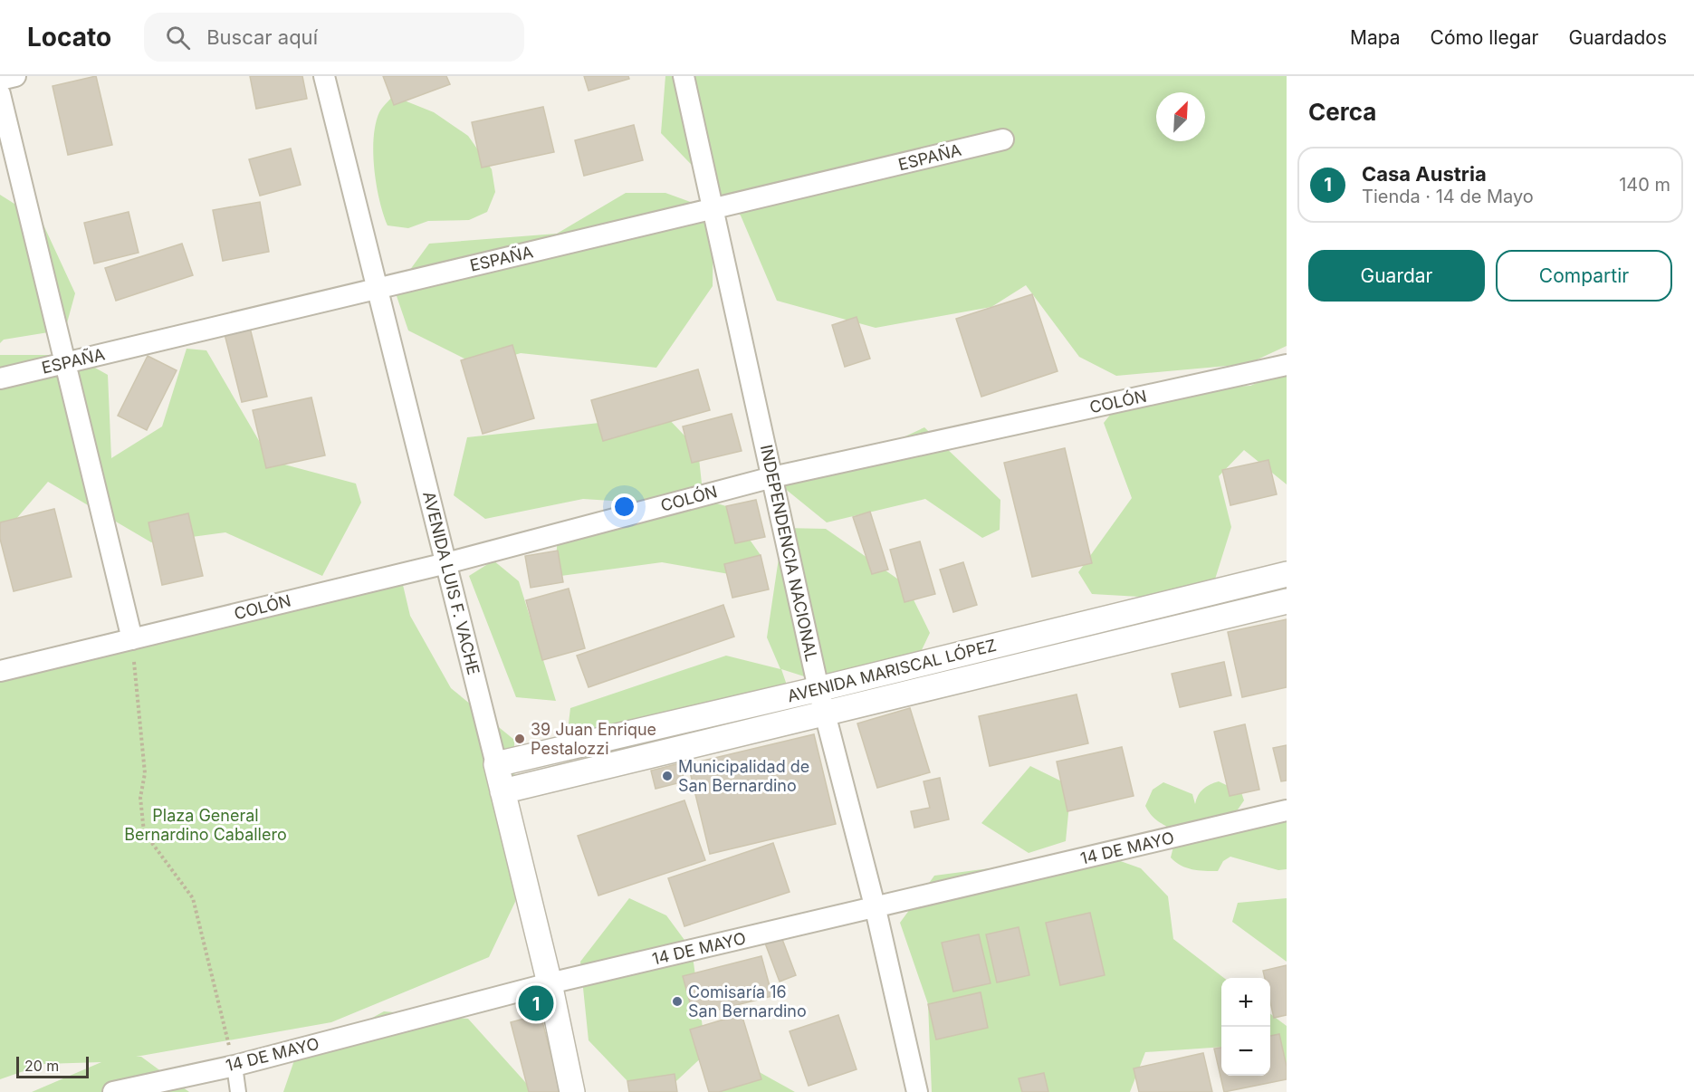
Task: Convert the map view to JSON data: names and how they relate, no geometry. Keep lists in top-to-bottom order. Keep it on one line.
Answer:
{"streets":{"street":["ESPAÑA","COLÓN","INDEPENDENCIA NACIONAL","AVENIDA LUIS F. VACHE","AVENIDA MARISCAL LÓPEZ","14 DE MAYO"]},"crossings":[["ESPAÑA","INDEPENDENCIA NACIONAL"],["ESPAÑA","AVENIDA LUIS F. VACHE"],["COLÓN","INDEPENDENCIA NACIONAL"],["COLÓN","AVENIDA LUIS F. VACHE"],["INDEPENDENCIA NACIONAL","AVENIDA MARISCAL LÓPEZ"],["INDEPENDENCIA NACIONAL","14 DE MAYO"],["AVENIDA LUIS F. VACHE","AVENIDA MARISCAL LÓPEZ"],["AVENIDA LUIS F. VACHE","14 DE MAYO"]],"parks":["Plaza General Bernardino Caballero"],"places":["39 Juan Enrique Pestalozzi","Municipalidad de San Bernardino","Comisaría 16 San Bernardino"],"scale_bar":"20 m","north":"top right","page":{"header":"Locato","search":"Buscar aquí","nav":["Mapa","Cómo llegar","Guardados"],"heading":"Cerca","list":[{"mark":"1","name":"Casa Austria","note":"Tienda · 14 de Mayo","value":"140 m"}],"buttons":["Guardar","Compartir"],"map_buttons":["+","−"],"pins":"1","scale":"20 m"}}
